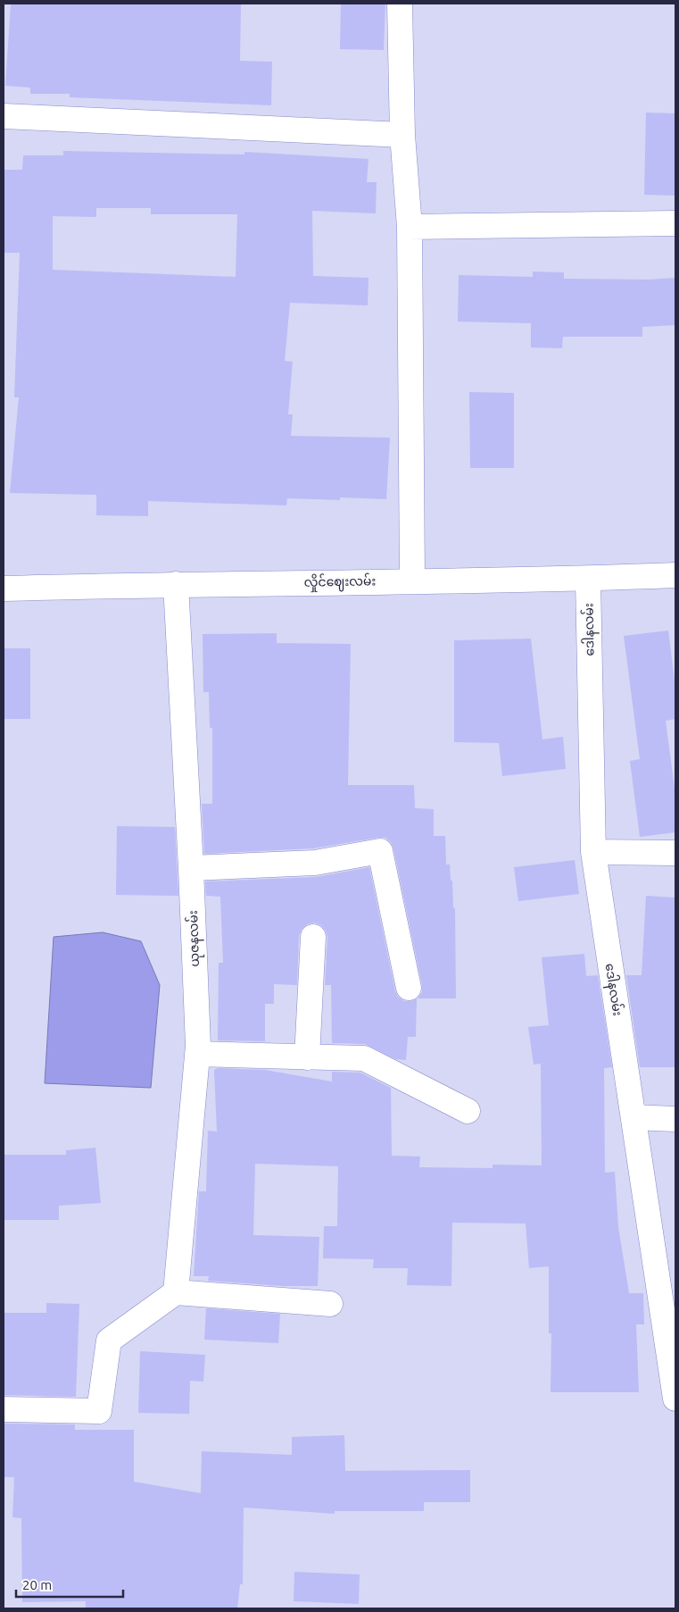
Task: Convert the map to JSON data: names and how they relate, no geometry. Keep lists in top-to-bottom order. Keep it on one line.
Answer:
{"streets":{"street":["လှိုင်ဈေးလမ်း","ဒေါနလမ်း","ယုဇနလမ်း"]},"crossings":[["လှိုင်ဈေးလမ်း","ဒေါနလမ်း"],["လှိုင်ဈေးလမ်း","ယုဇနလမ်း"]],"scale_bar":"20 m"}
